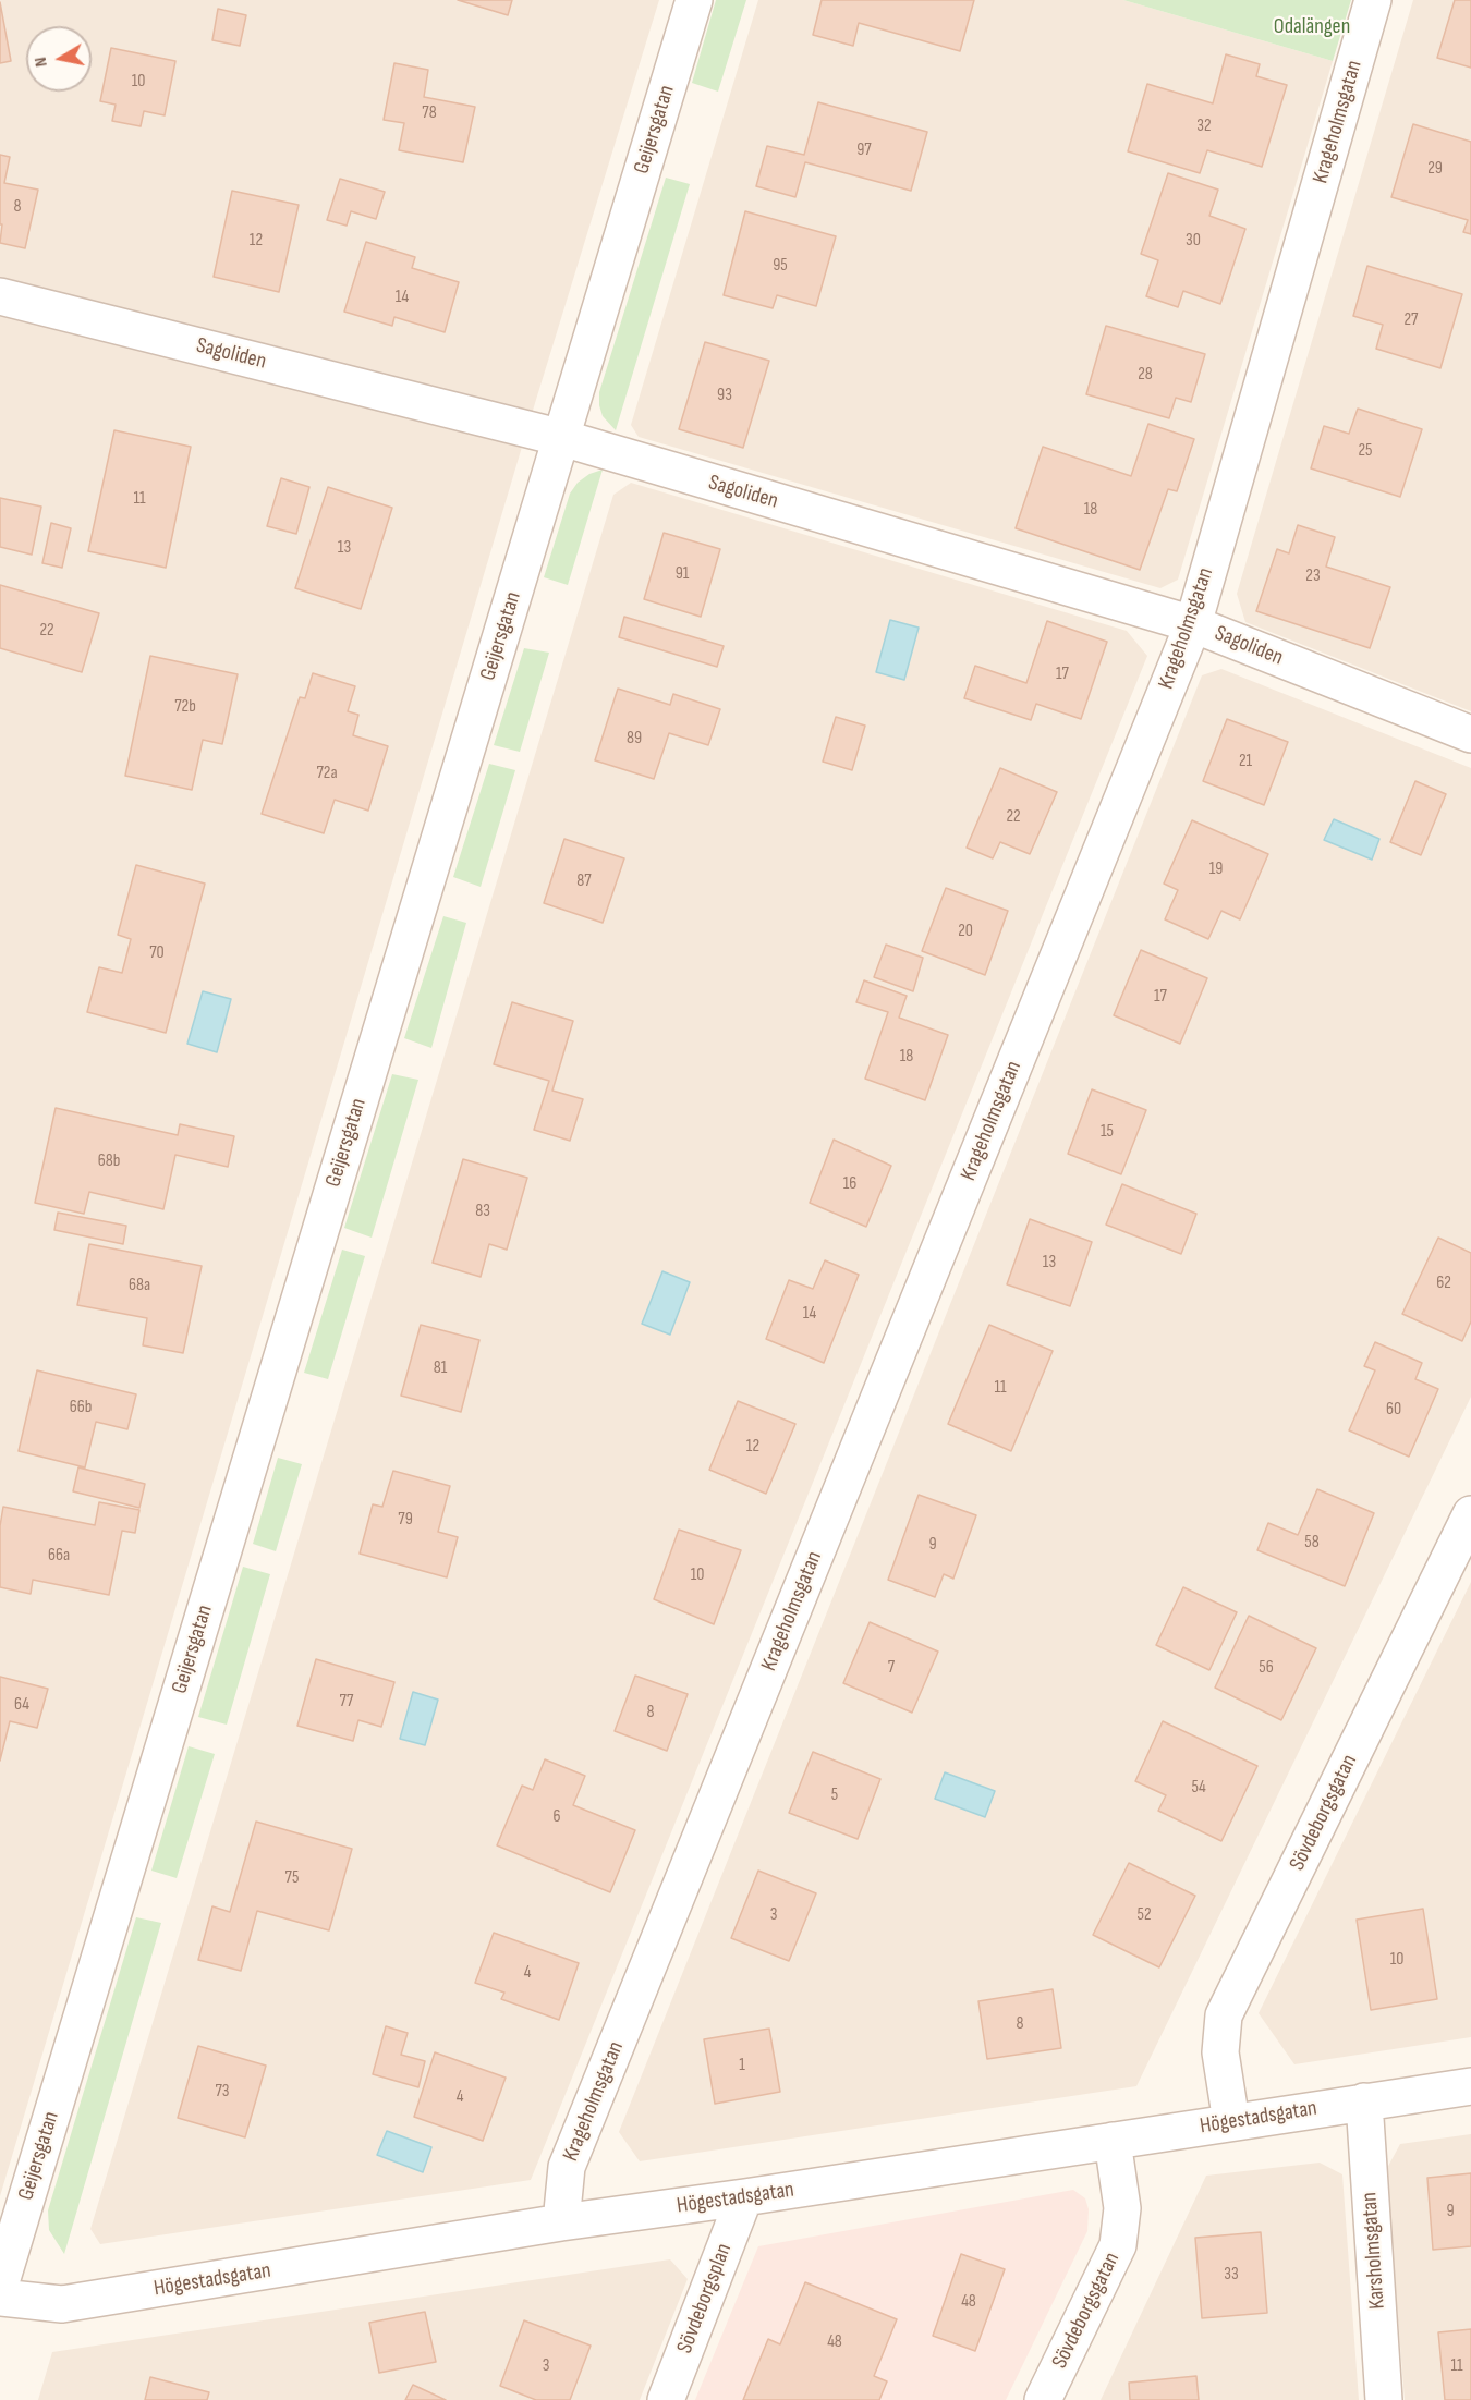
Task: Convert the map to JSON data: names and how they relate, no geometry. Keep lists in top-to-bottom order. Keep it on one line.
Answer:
{"streets":{"street":["Krageholmsgatan","Geijersgatan","Sagoliden","Sövdeborgsgatan","Högestadsgatan","Karsholmsgatan","Sövdeborgsplan"]},"crossings":[["Krageholmsgatan","Sagoliden"],["Krageholmsgatan","Högestadsgatan"],["Geijersgatan","Sagoliden"],["Sövdeborgsgatan","Högestadsgatan"],["Högestadsgatan","Karsholmsgatan"],["Högestadsgatan","Sövdeborgsplan"]],"parks":["Odalängen"],"house_numbers":["10","78","32","97","29","8","12","30","95","14","27","28","93","25","11","18","13","91","23","22","17","72b","89","21","72a","22","19","87","20","70","17","18","15","68b","16","83","13","62","68a","14","81","11","66b","60","12","79","58","9","66a","10","7","56","77","64","8","54","5","6","75","3","52","10","4","8","1","73","4","9","33","48","48","3","11"],"north":"left"}
